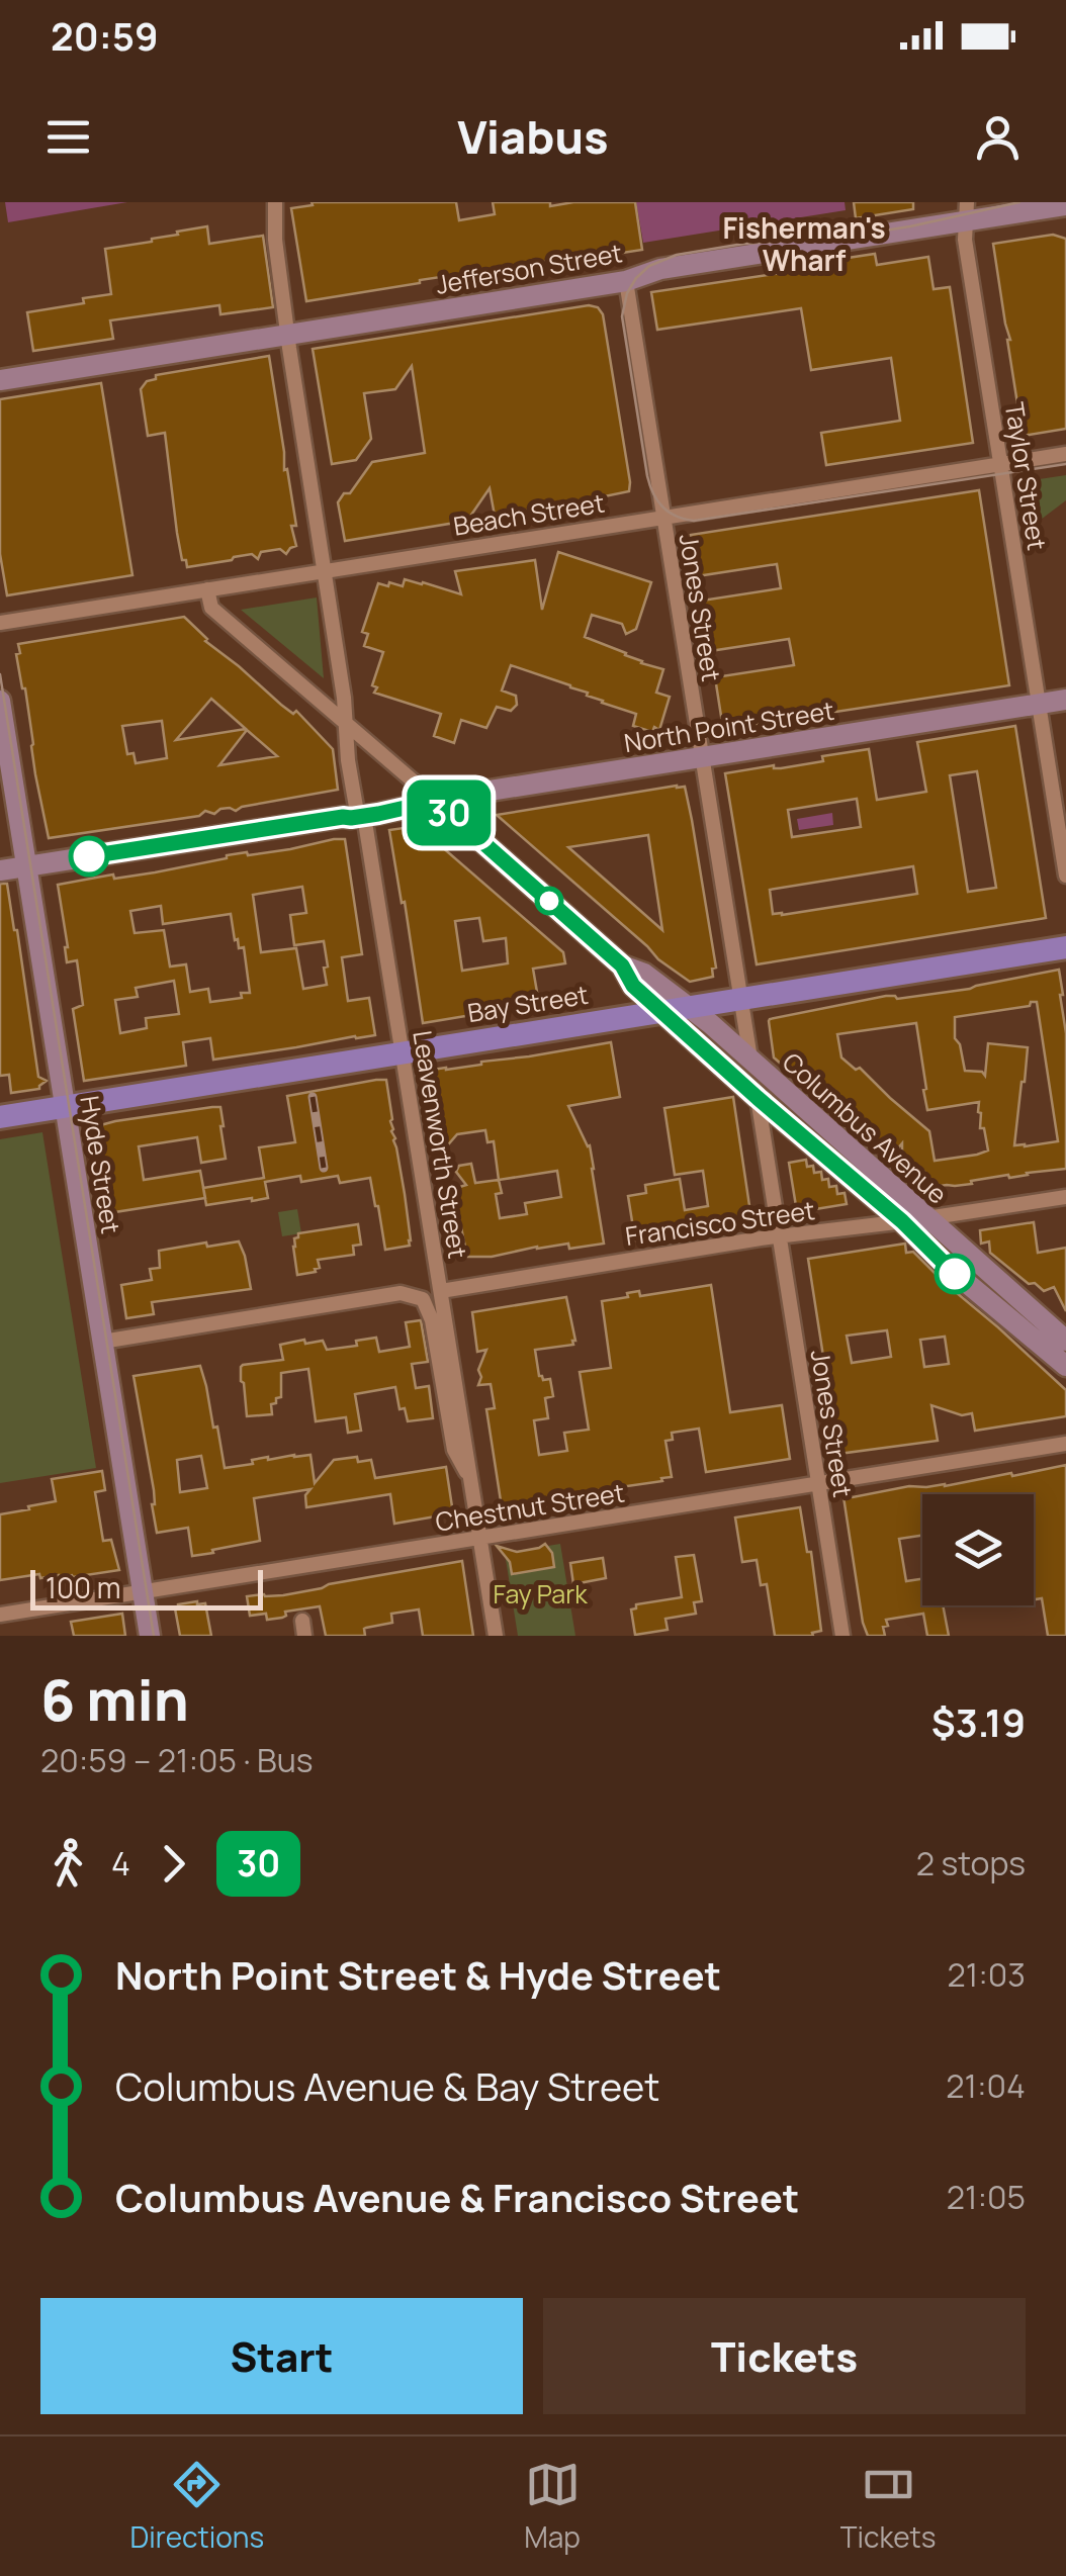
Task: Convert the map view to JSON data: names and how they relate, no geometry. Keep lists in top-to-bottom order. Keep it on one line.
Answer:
{"streets":{"main road":["Bay Street"],"street":["Jefferson Street","Taylor Street","Beach Street","Jones Street","North Point Street","Columbus Avenue","Leavenworth Street","Hyde Street","Francisco Street","Chestnut Street"]},"crossings":[["Jefferson Street","Taylor Street"],["Jefferson Street","Jones Street"],["Jefferson Street","Leavenworth Street"],["Taylor Street","Beach Street"],["Taylor Street","North Point Street"],["Beach Street","Jones Street"],["Beach Street","Columbus Avenue"],["Beach Street","Leavenworth Street"],["Jones Street","North Point Street"],["Jones Street","Bay Street"],["Jones Street","Columbus Avenue"],["Jones Street","Francisco Street"],["Jones Street","Chestnut Street"],["North Point Street","Columbus Avenue"],["North Point Street","Leavenworth Street"],["North Point Street","Hyde Street"],["Bay Street","Columbus Avenue"],["Bay Street","Leavenworth Street"],["Bay Street","Hyde Street"],["Columbus Avenue","Leavenworth Street"],["Columbus Avenue","Francisco Street"],["Leavenworth Street","Hyde Street"],["Leavenworth Street","Francisco Street"],["Leavenworth Street","Chestnut Street"],["Hyde Street","Chestnut Street"]],"districts":["Fisherman's Wharf"],"parks":["Fay Park"],"lines":["bus line 30"],"scale_bar":"100 m","page":{"status":"20:59","header":"Viabus","on_map":"30","scale":"100 m","heading":["6 min","20:59 – 21:05 · Bus","$3.19"],"legs":["4","30","2 stops"],"list":[{"name":"North Point Street & Hyde Street","value":"21:03"},{"name":"Columbus Avenue & Bay Street","value":"21:04"},{"name":"Columbus Avenue & Francisco Street","value":"21:05"}],"buttons":["Start","Tickets"],"tabs":["Directions","Map","Tickets"]}}
